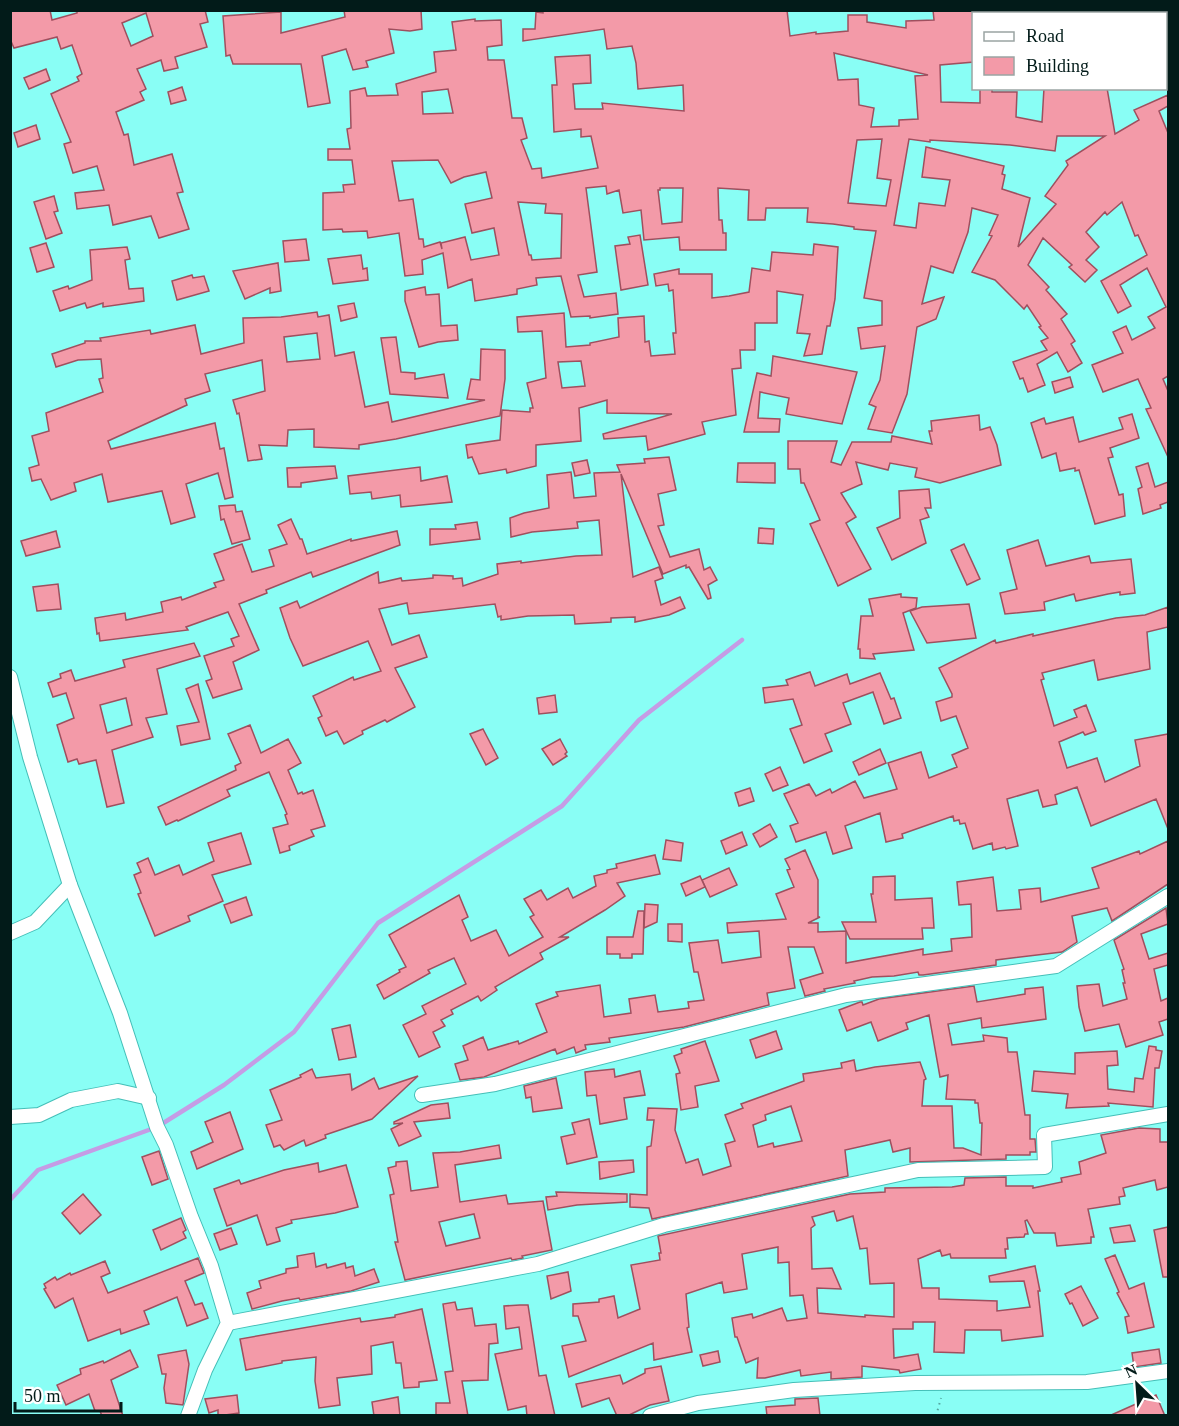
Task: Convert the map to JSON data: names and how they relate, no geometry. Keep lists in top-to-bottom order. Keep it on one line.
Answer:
{"legend":["Road","Building"],"scale_bar":"50 m","north":"top left"}
